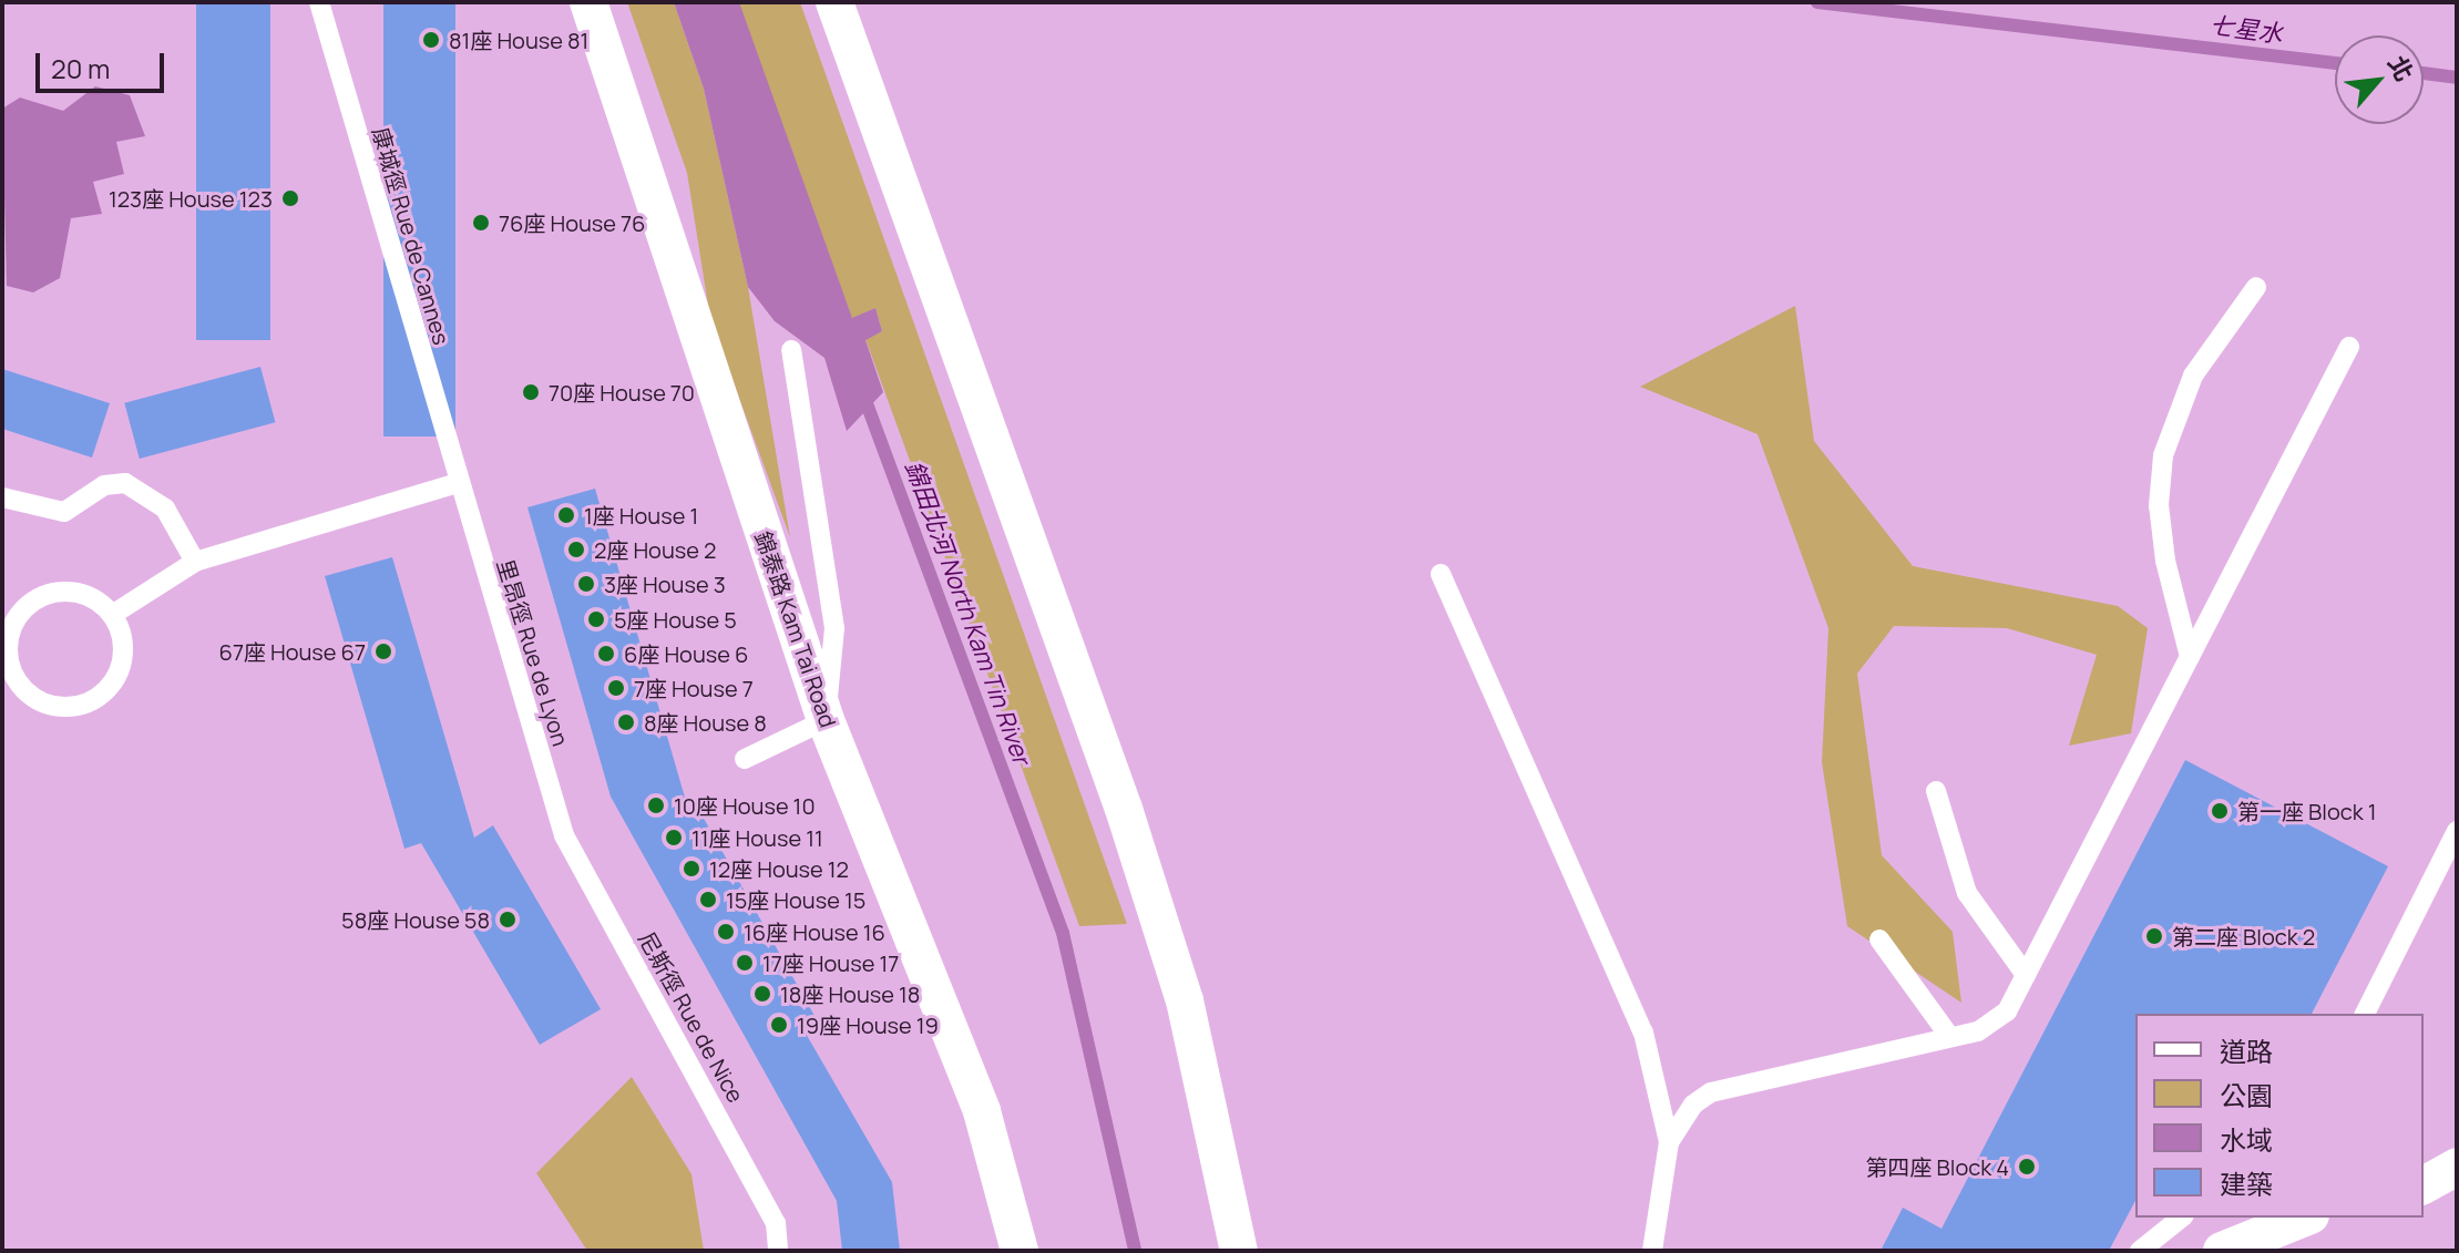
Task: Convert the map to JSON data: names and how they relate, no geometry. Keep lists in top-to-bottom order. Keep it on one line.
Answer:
{"streets":{"street":["錦泰路 Kam Tai Road"],"lane":["康城徑 Rue de Cannes","里昂徑 Rue de Lyon","尼斯徑 Rue de Nice"]},"crossings":[["康城徑 Rue de Cannes","里昂徑 Rue de Lyon"],["里昂徑 Rue de Lyon","尼斯徑 Rue de Nice"]],"water":["七星水","錦田北河 North Kam Tin River"],"places":["81座 House 81","123座 House 123","76座 House 76","70座 House 70","1座 House 1","2座 House 2","3座 House 3","5座 House 5","67座 House 67","6座 House 6","7座 House 7","8座 House 8","10座 House 10","第一座 Block 1","11座 House 11","12座 House 12","15座 House 15","58座 House 58","16座 House 16","第二座 Block 2","17座 House 17","18座 House 18","19座 House 19","第四座 Block 4"],"legend":["道路","公園","水域","建築"],"scale_bar":"20 m","north":"top right"}
